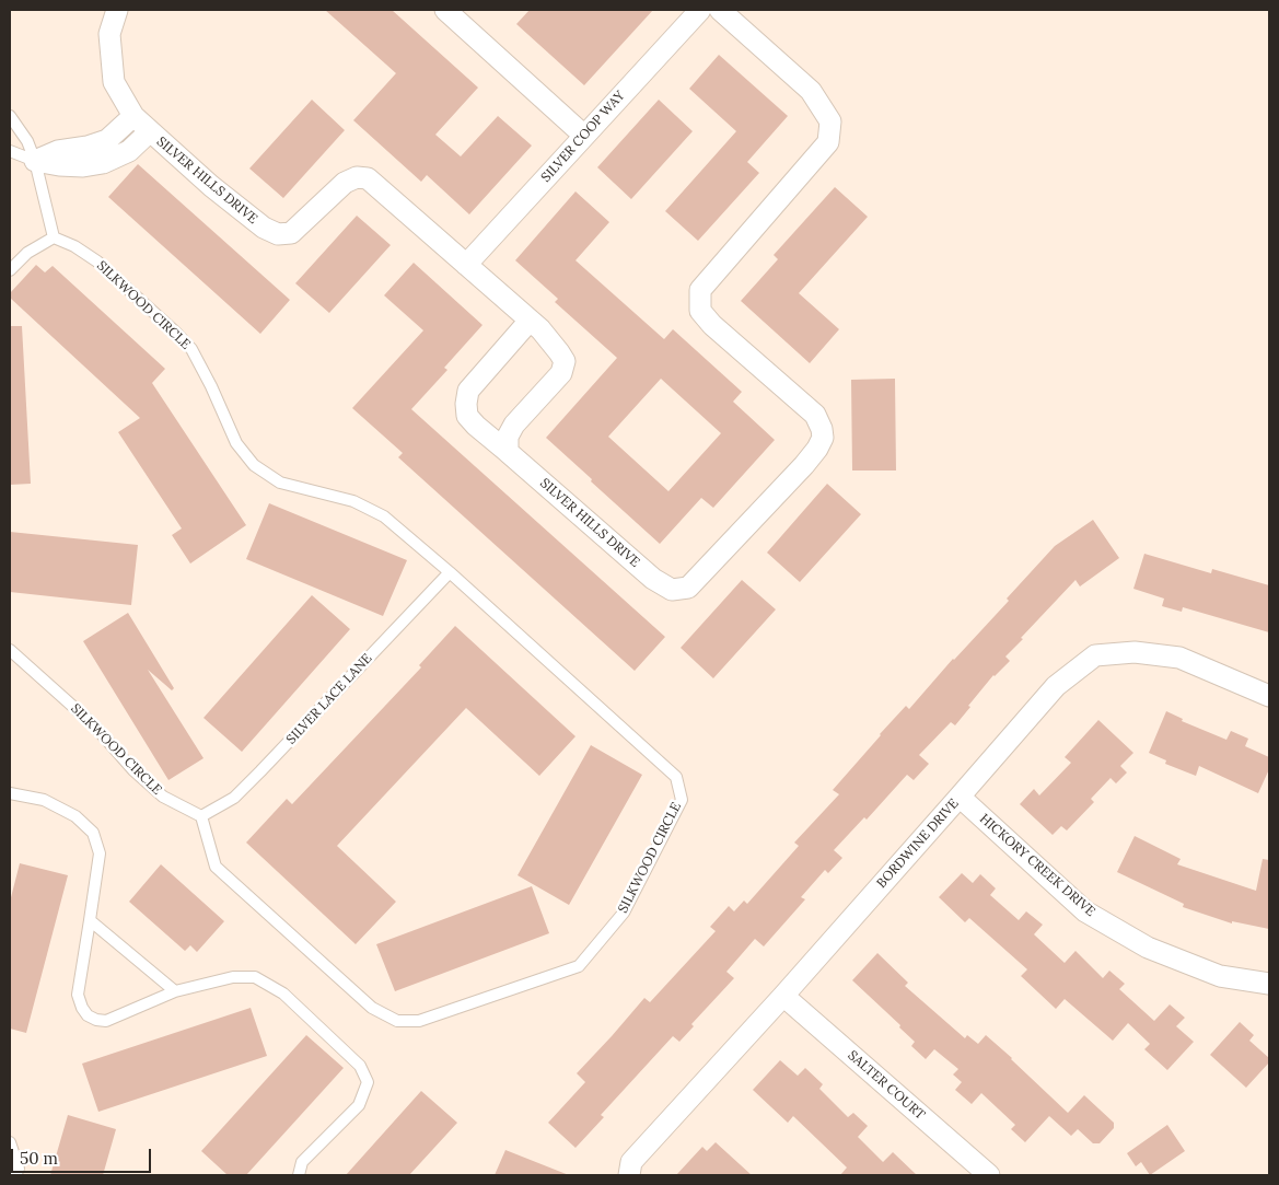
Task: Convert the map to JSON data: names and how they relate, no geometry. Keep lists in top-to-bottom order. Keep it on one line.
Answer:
{"streets":{"street":["SILVER COOP WAY","SILVER HILLS DRIVE","BORDWINE DRIVE","HICKORY CREEK DRIVE","SALTER COURT"],"lane":["SILKWOOD CIRCLE","SILVER LACE LANE"]},"crossings":[["SILVER COOP WAY","SILVER HILLS DRIVE"],["SILKWOOD CIRCLE","SILVER LACE LANE"],["BORDWINE DRIVE","HICKORY CREEK DRIVE"],["BORDWINE DRIVE","SALTER COURT"]],"scale_bar":"50 m"}
